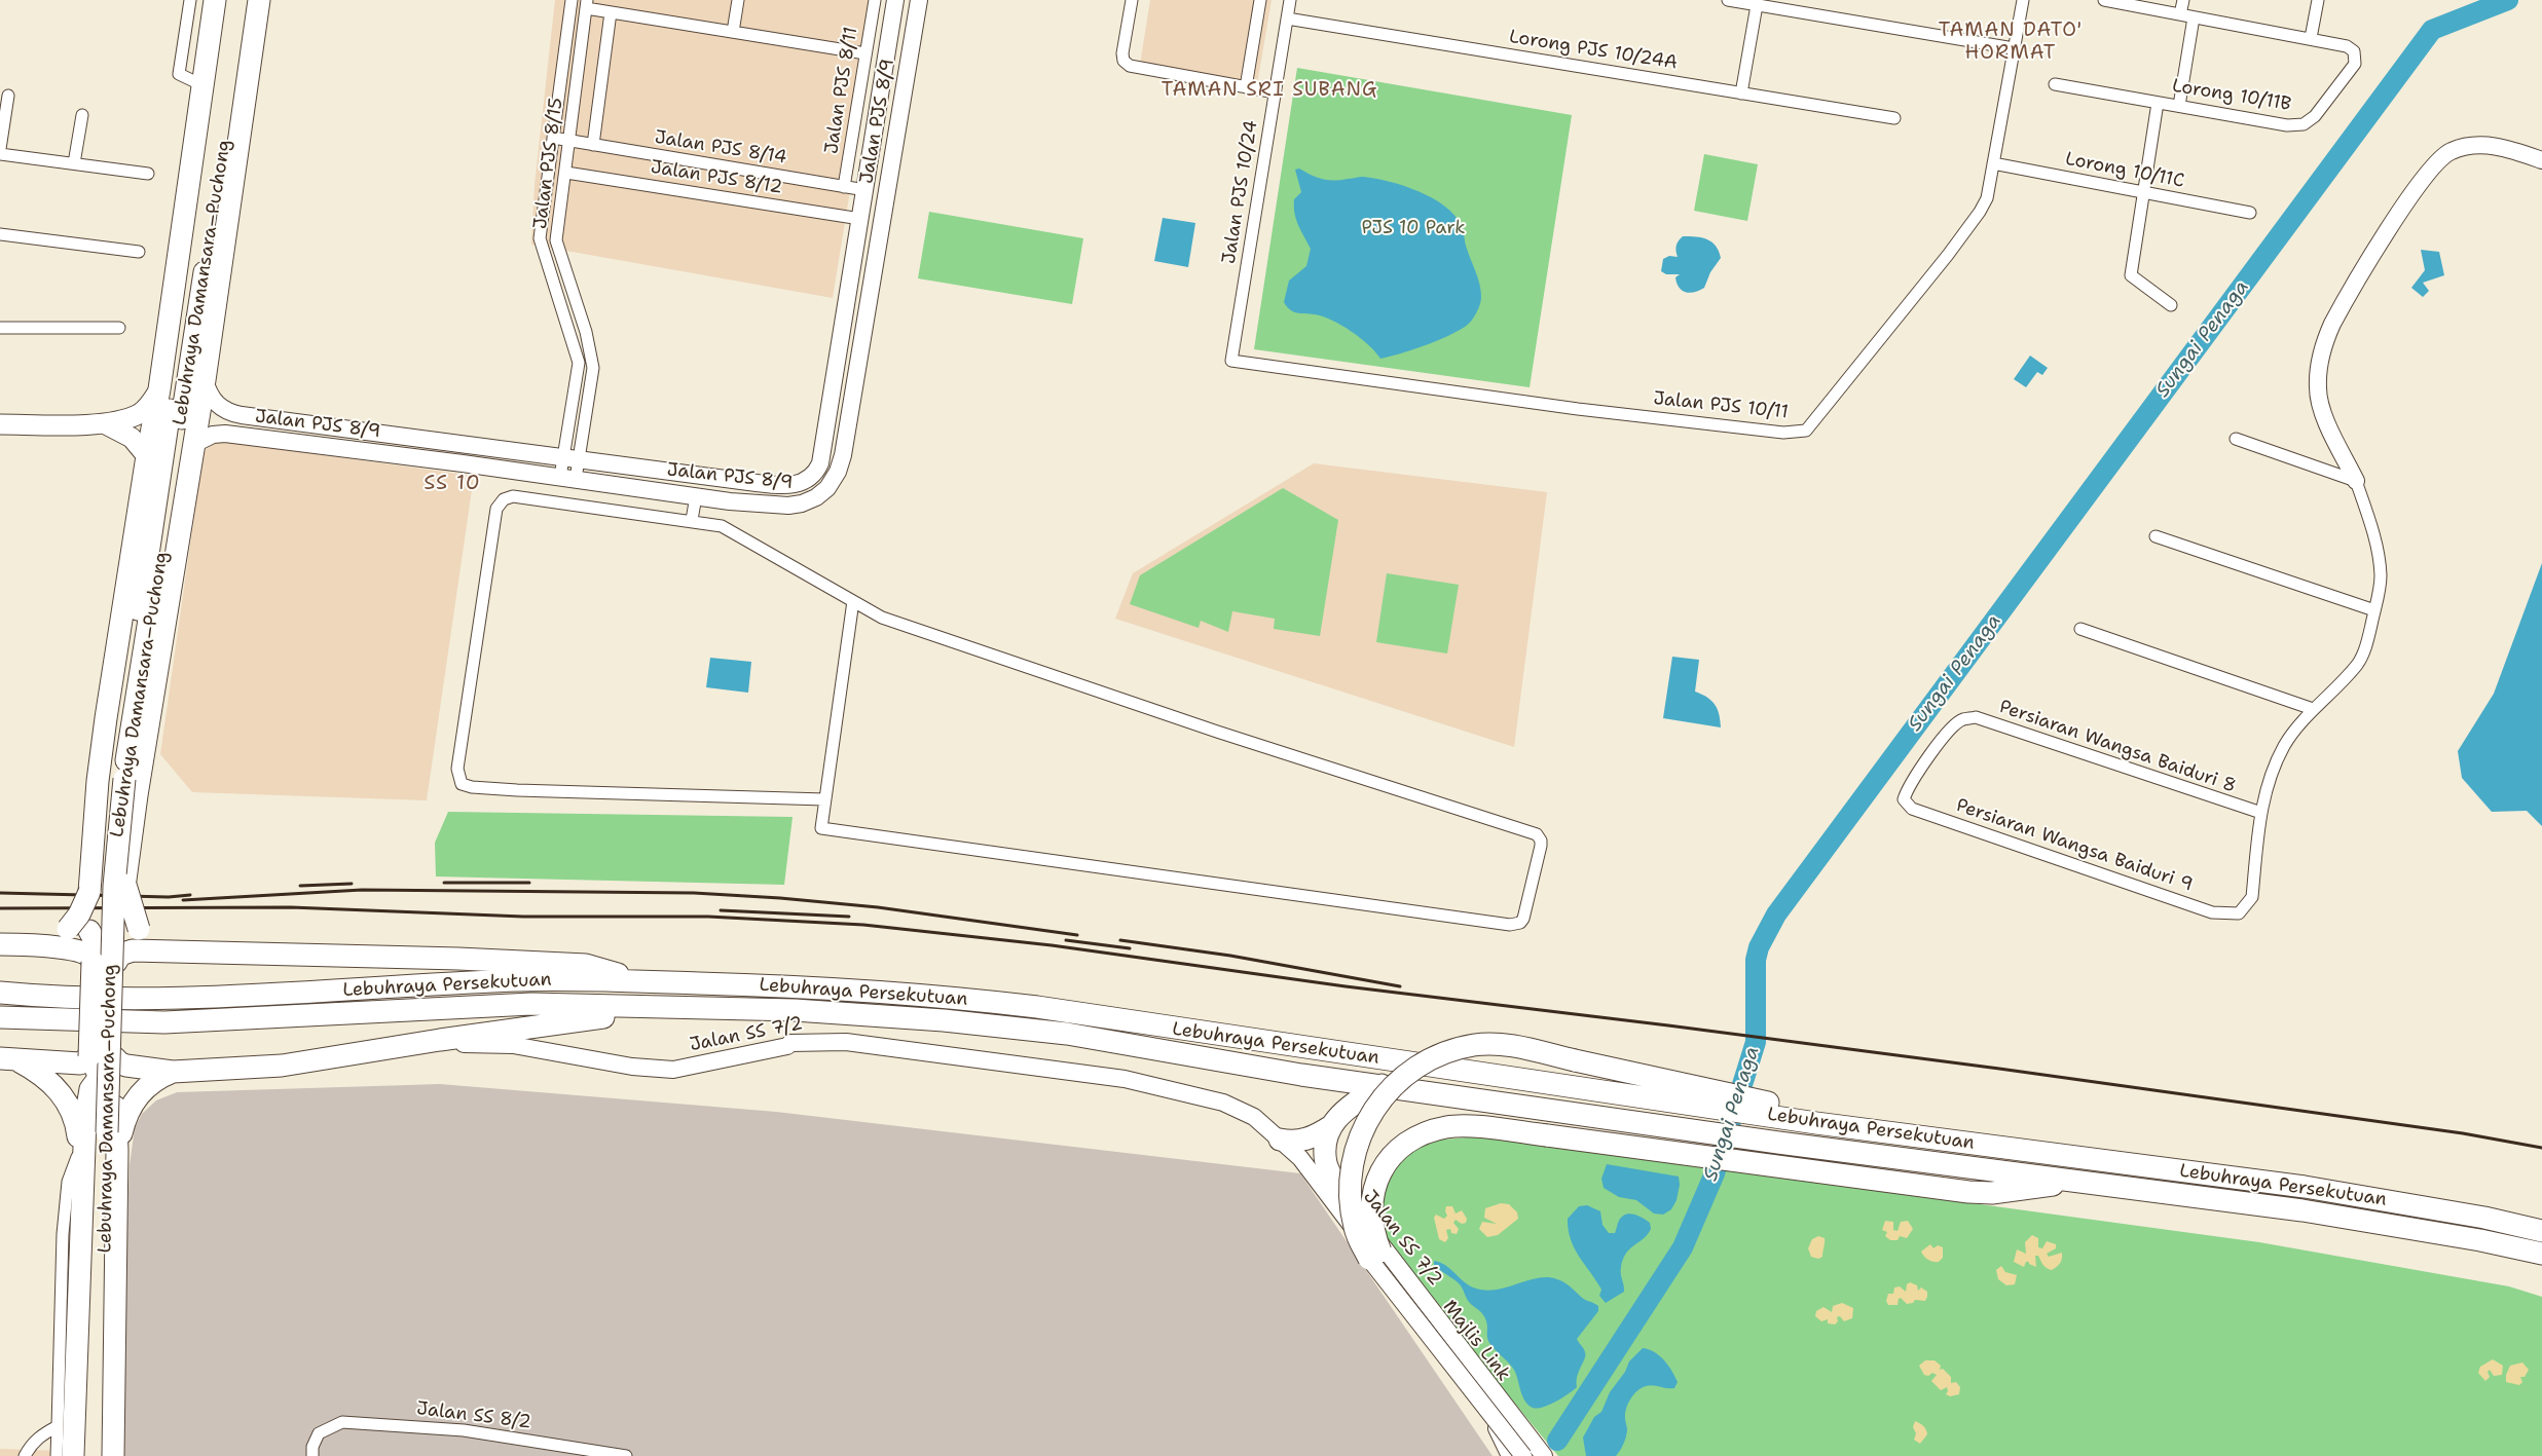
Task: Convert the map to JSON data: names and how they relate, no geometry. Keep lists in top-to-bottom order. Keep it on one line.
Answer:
{"streets":{"highway":["Lebuhraya Damansara–Puchong","Lebuhraya Persekutuan"],"street":["Lorong PJS 10/24A","Jalan PJS 8/11","Lorong 10/11B","Jalan PJS 8/9","Jalan PJS 8/14","Jalan PJS 8/15","Lorong 10/11C","Jalan PJS 8/12","Jalan PJS 10/24","Jalan PJS 10/11","Persiaran Wangsa Baiduri 8","Persiaran Wangsa Baiduri 9","Jalan SS 7/2","Majlis Link","Jalan SS 8/2"]},"crossings":[["Lorong PJS 10/24A","Jalan PJS 10/24"],["Jalan PJS 8/11","Jalan PJS 8/14"],["Jalan PJS 8/9","Jalan PJS 8/14"],["Jalan PJS 8/9","Jalan PJS 8/15"],["Jalan PJS 8/9","Jalan PJS 8/12"],["Jalan PJS 8/14","Jalan PJS 8/15"],["Jalan PJS 8/15","Jalan PJS 8/12"],["Lorong 10/11C","Jalan PJS 10/11"],["Jalan PJS 10/24","Jalan PJS 10/11"],["Persiaran Wangsa Baiduri 8","Persiaran Wangsa Baiduri 9"],["Jalan SS 7/2","Majlis Link"]],"districts":["TAMAN DATO' HORMAT","TAMAN SRI SUBANG","SS 10"],"water":["Sungai Penaga"],"parks":["PJS 10 Park"]}
